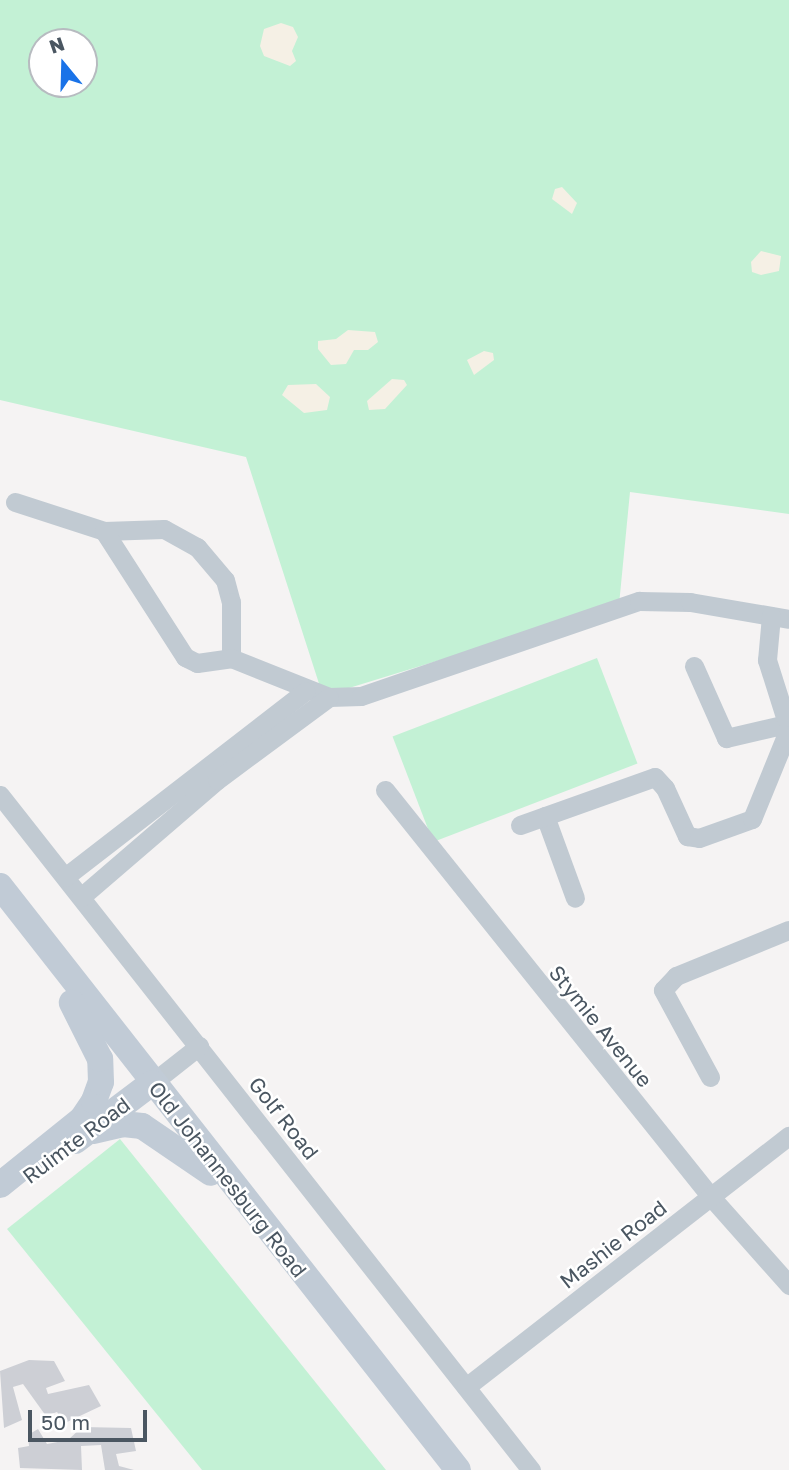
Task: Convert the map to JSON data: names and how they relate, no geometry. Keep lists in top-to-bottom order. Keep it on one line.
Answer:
{"streets":{"main road":["Ruimte Road","Old Johannesburg Road"],"street":["Stymie Avenue","Golf Road","Mashie Road"]},"crossings":[["Stymie Avenue","Mashie Road"],["Golf Road","Mashie Road"],["Ruimte Road","Old Johannesburg Road"]],"scale_bar":"50 m","north":"top"}
